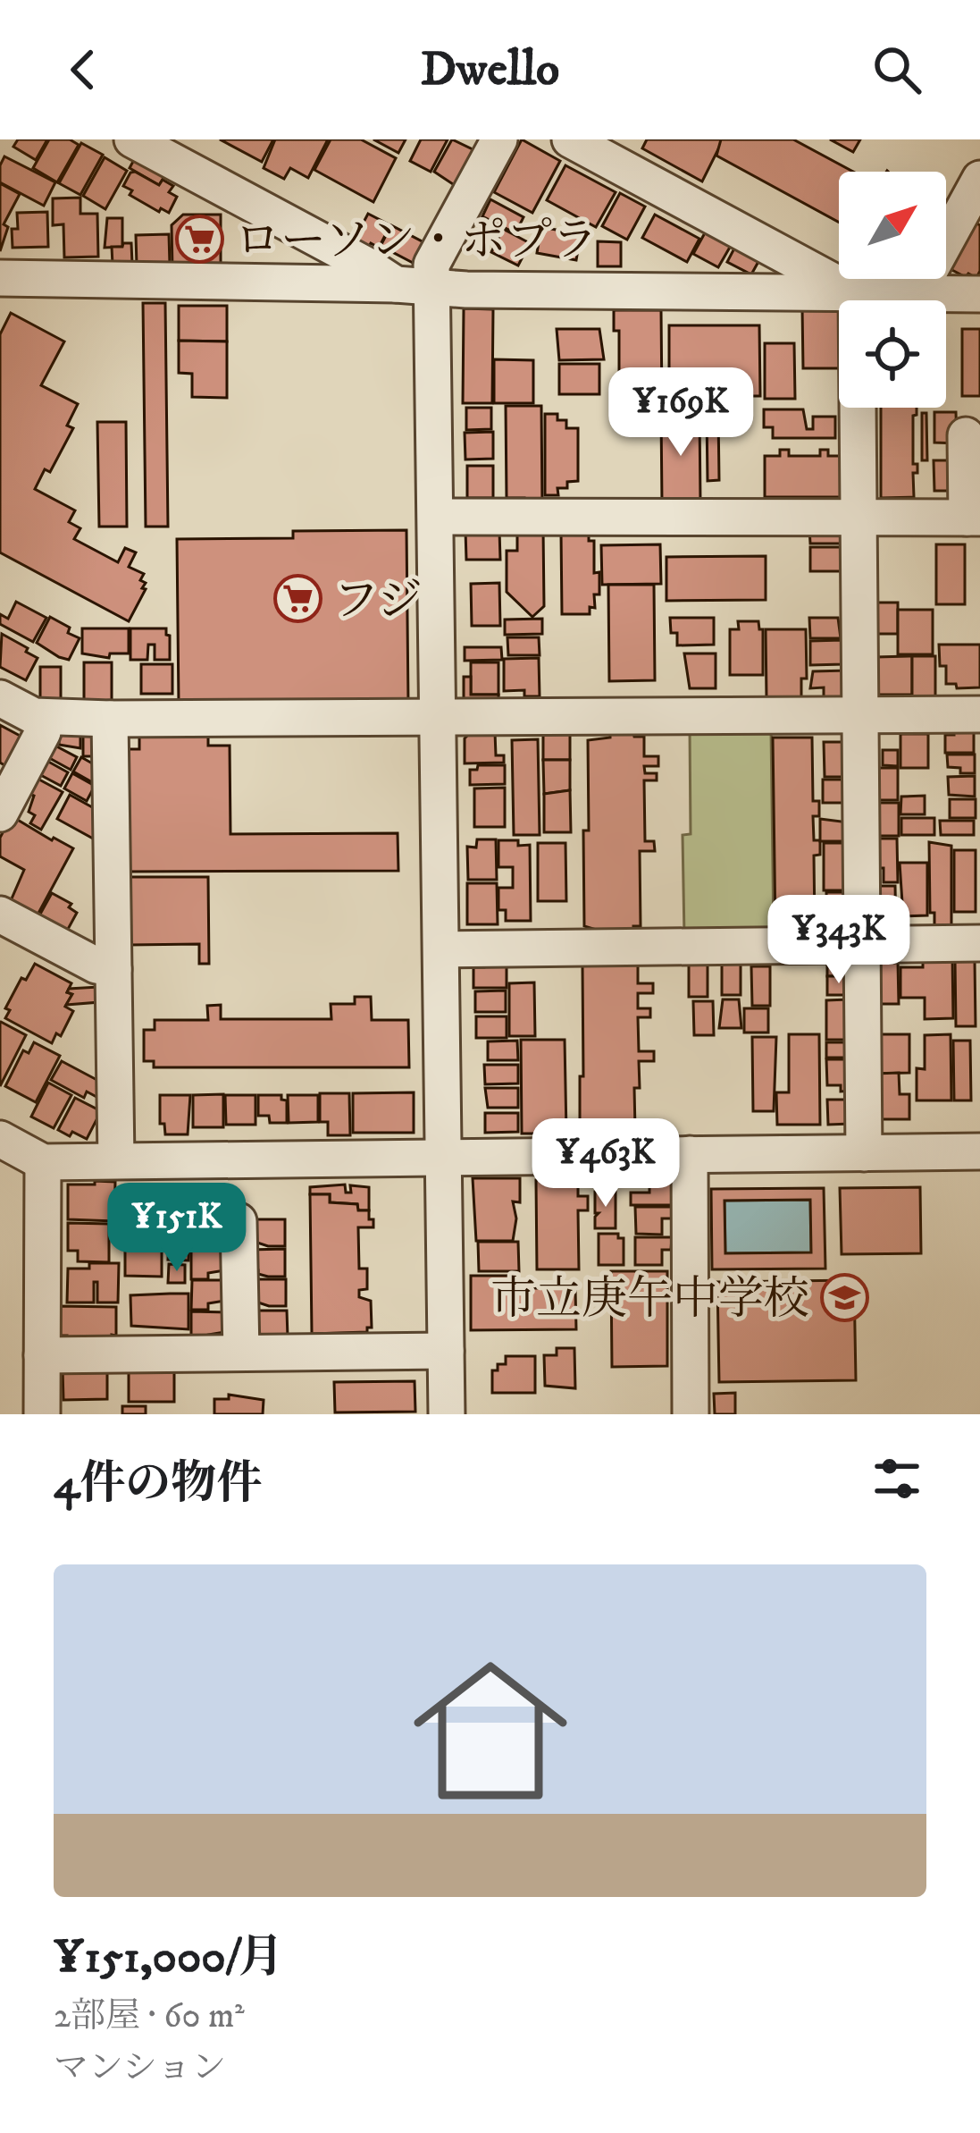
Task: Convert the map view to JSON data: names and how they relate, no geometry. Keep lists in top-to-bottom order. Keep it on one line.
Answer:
{"places":{"supermarket":["ローソン・ポプラ","フジ"],"school or university":["市立庚午中学校"]},"north":"top right","page":{"header":"Dwello","price":["¥169K","¥343K","¥463K","¥151K"],"heading":"4件の物件","list":[{"name":"¥151,000/月","note":"2部屋 · 60 m² · マンション"}]}}
